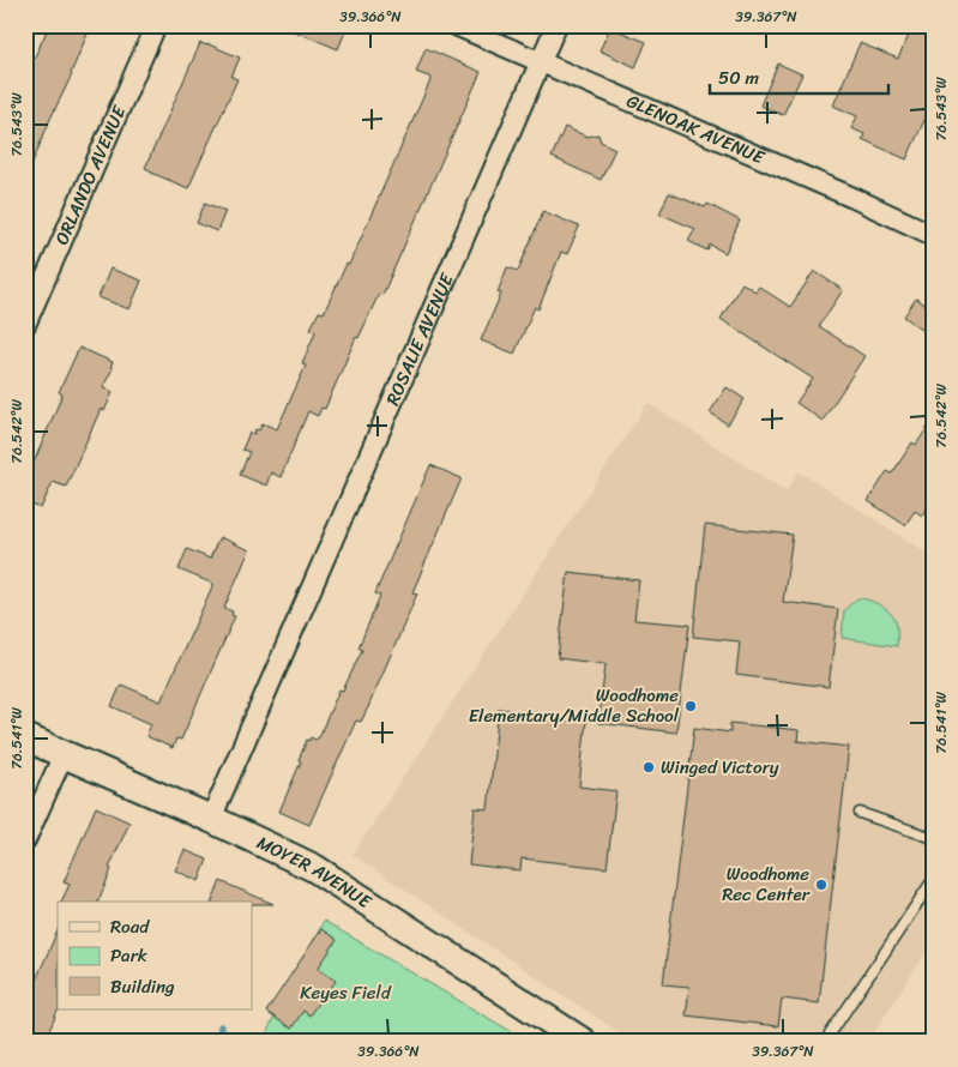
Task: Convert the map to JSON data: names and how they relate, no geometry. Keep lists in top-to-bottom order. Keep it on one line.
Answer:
{"streets":{"street":["GLENOAK AVENUE","ORLANDO AVENUE","ROSALIE AVENUE","MOYER AVENUE"]},"crossings":[["GLENOAK AVENUE","ROSALIE AVENUE"],["ROSALIE AVENUE","MOYER AVENUE"]],"parks":["Keyes Field"],"places":["Woodhome Elementary/Middle School","Winged Victory","Woodhome Rec Center"],"legend":["Road","Park","Building"],"scale_bar":"50 m","coordinates":["39.366°N","39.367°N","76.543°W","76.542°W","76.541°W"]}
